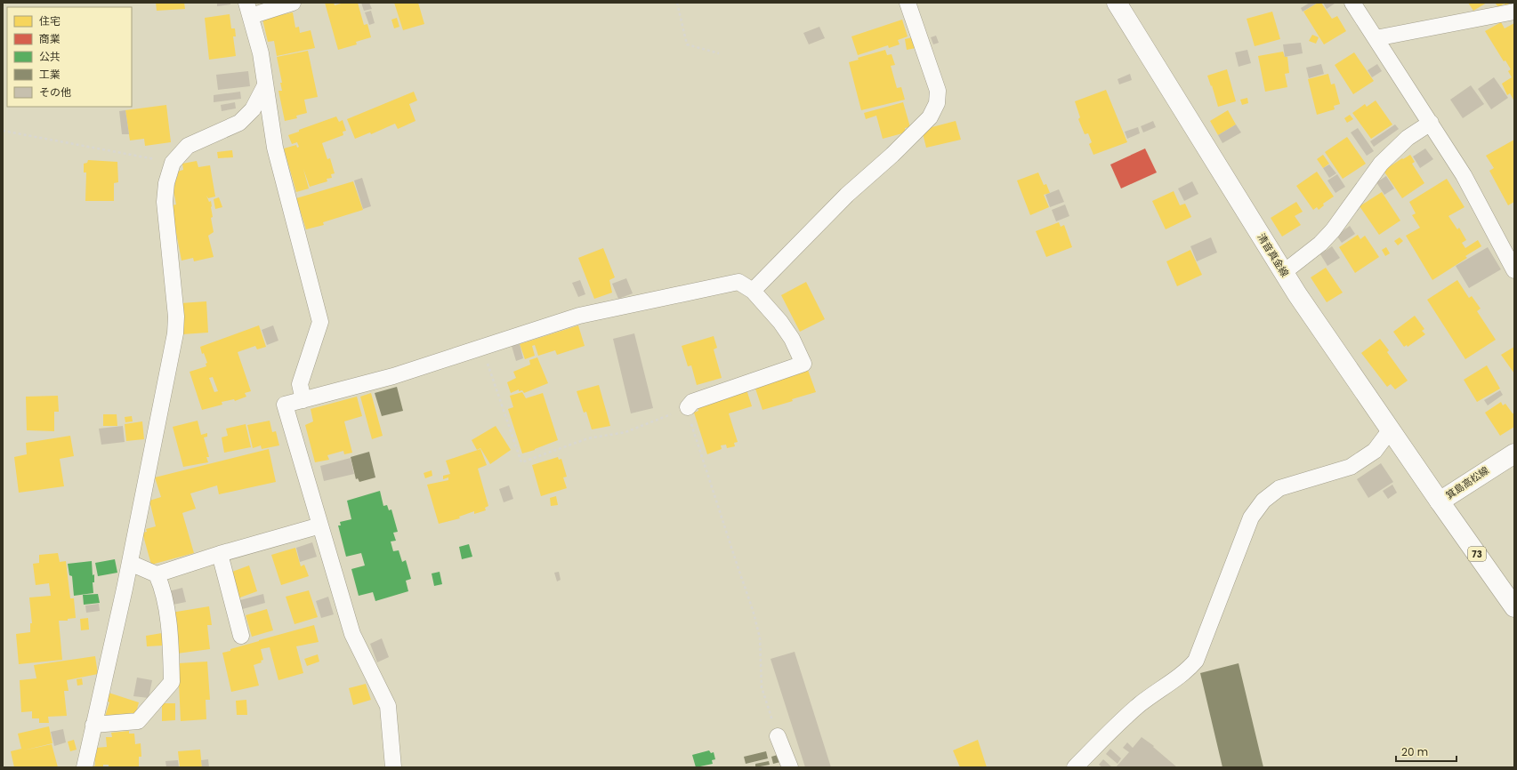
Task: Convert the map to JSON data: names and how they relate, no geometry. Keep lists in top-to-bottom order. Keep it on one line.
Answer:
{"streets":{"main road":["清音真金線","箕島高松線","73"]},"crossings":[["清音真金線","箕島高松線"]],"legend":["住宅","商業","公共","工業","その他"],"scale_bar":"20 m"}
